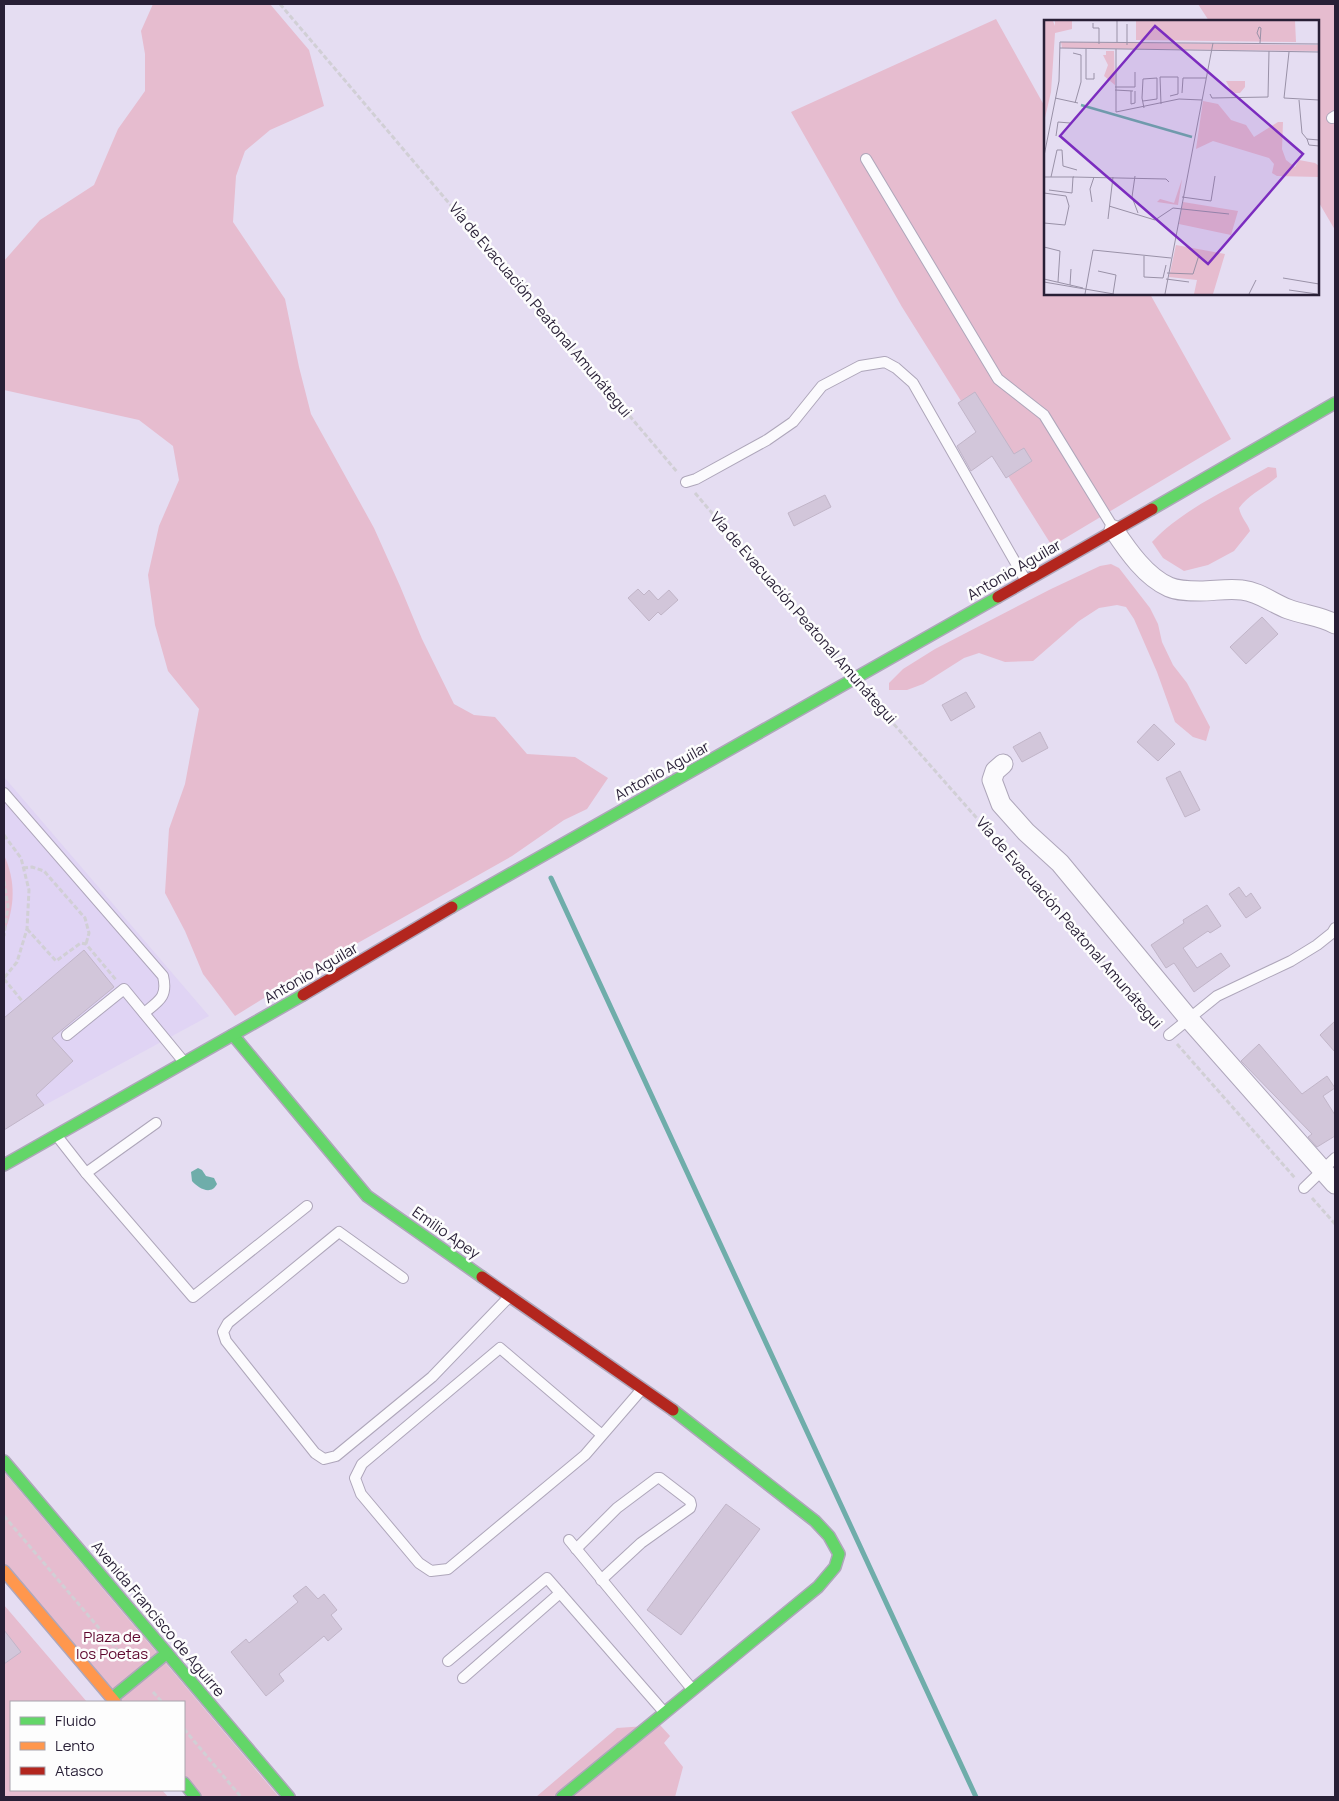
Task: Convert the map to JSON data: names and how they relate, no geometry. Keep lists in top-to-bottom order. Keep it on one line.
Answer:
{"streets":{"street":["Antonio Aguilar","Emilio Apey","Avenida Francisco de Aguirre"],"path":["Vía de Evacuación Peatonal Amunátegui"]},"crossings":[["Vía de Evacuación Peatonal Amunátegui","Antonio Aguilar"],["Antonio Aguilar","Emilio Apey"]],"parks":["Plaza de los Poetas"],"legend":["Fluido","Lento","Atasco"]}
